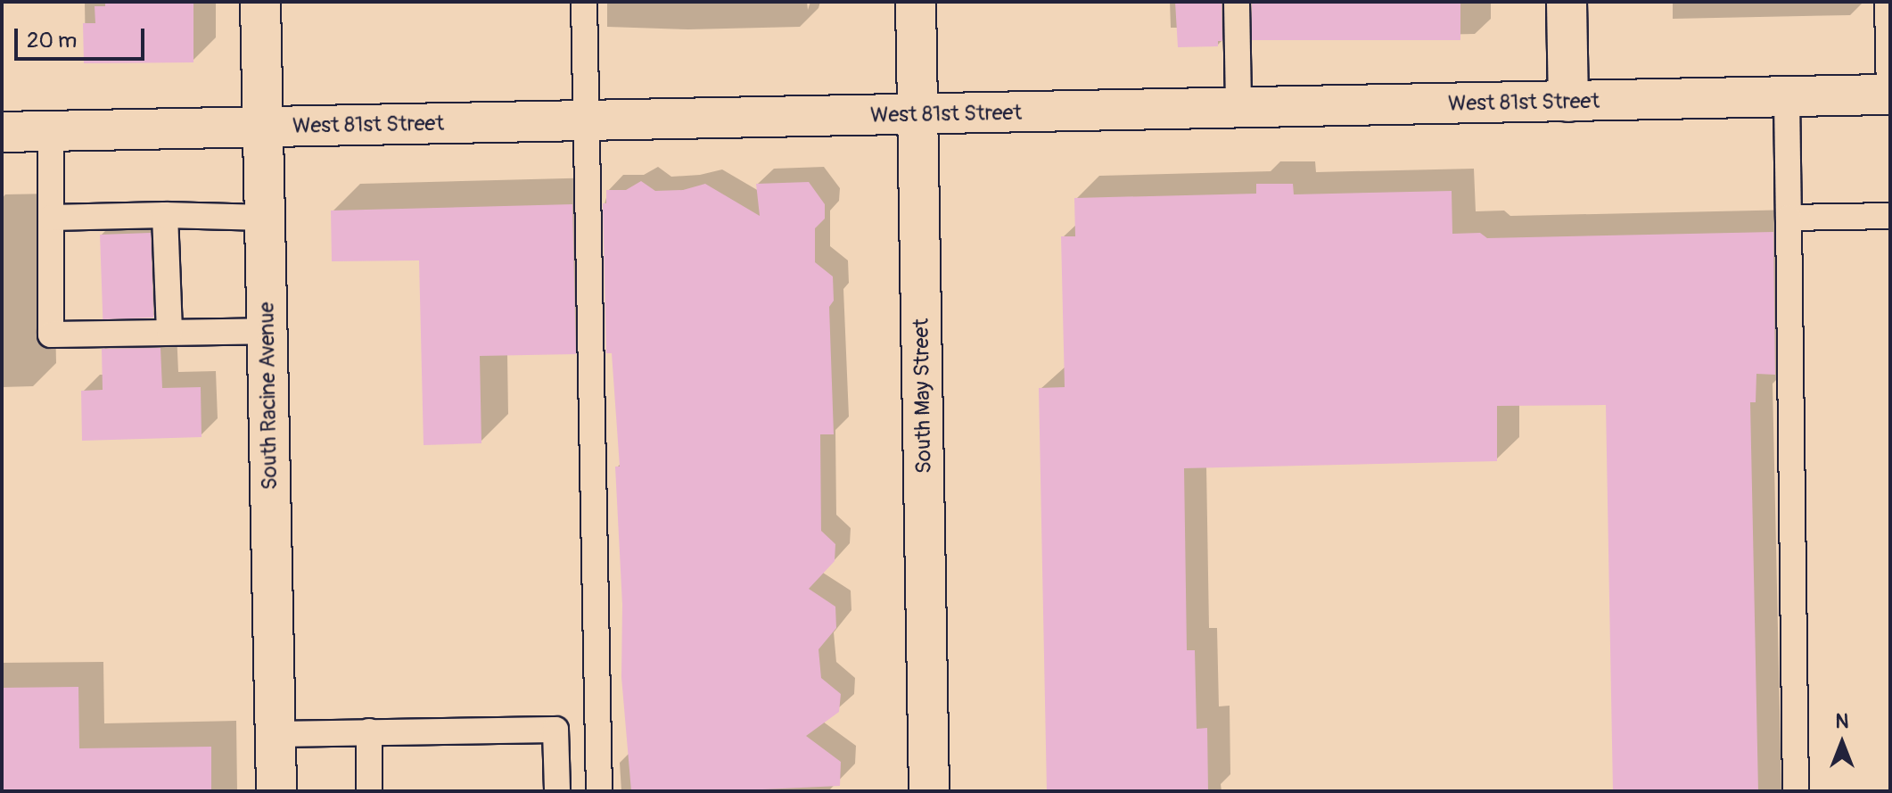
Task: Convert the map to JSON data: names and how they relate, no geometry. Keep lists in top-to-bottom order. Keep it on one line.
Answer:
{"streets":{"street":["West 81st Street","South Racine Avenue","South May Street"]},"crossings":[["West 81st Street","South Racine Avenue"],["West 81st Street","South May Street"]],"scale_bar":"20 m","north":"top"}
